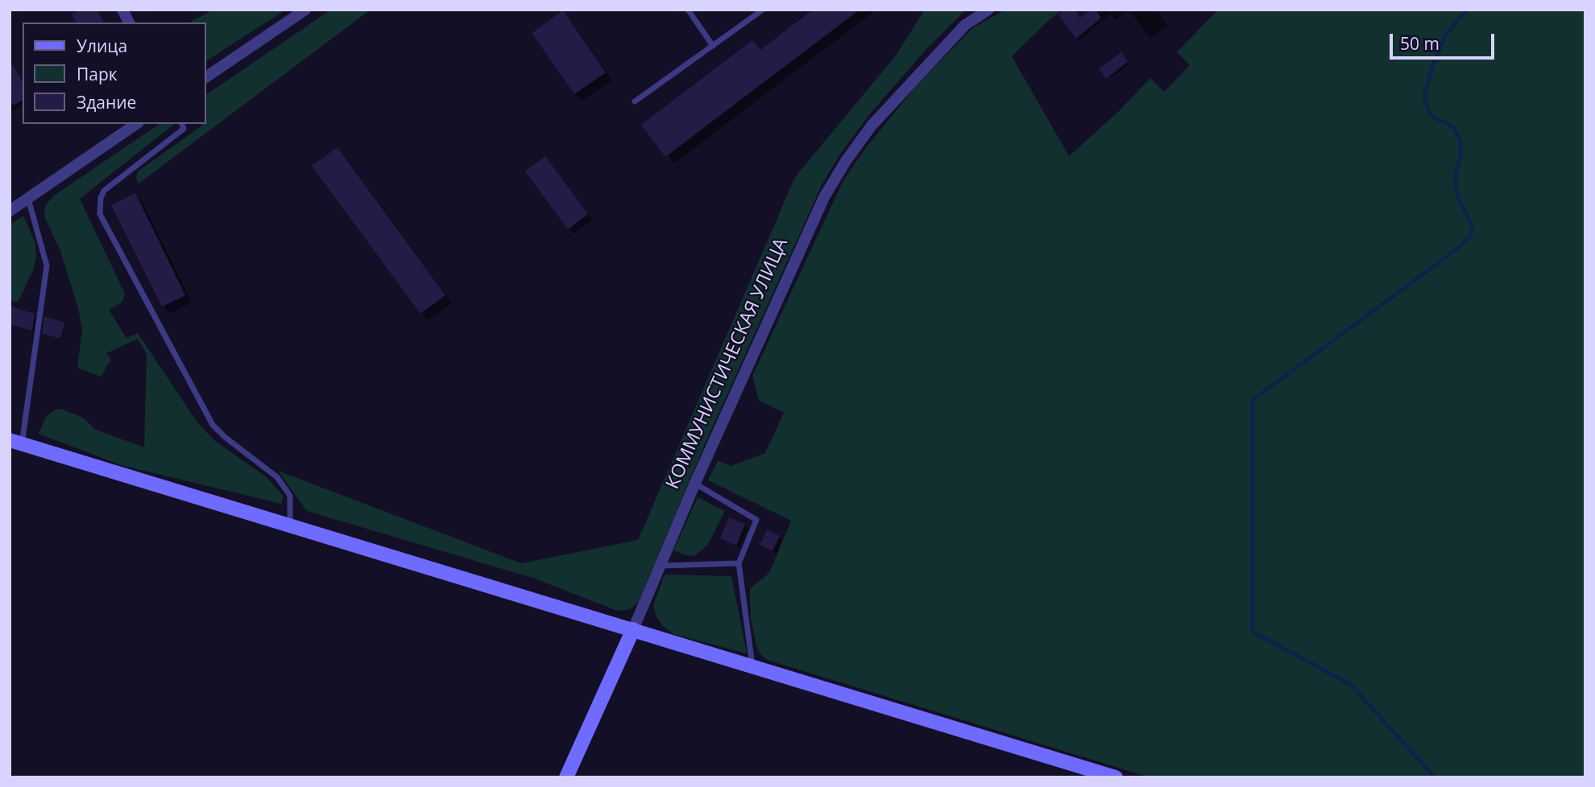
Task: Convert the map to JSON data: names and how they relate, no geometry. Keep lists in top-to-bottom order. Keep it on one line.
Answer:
{"streets":{"street":["КОММУНИСТИЧЕСКАЯ УЛИЦА"]},"legend":["Улица","Парк","Здание"],"scale_bar":"50 m"}
